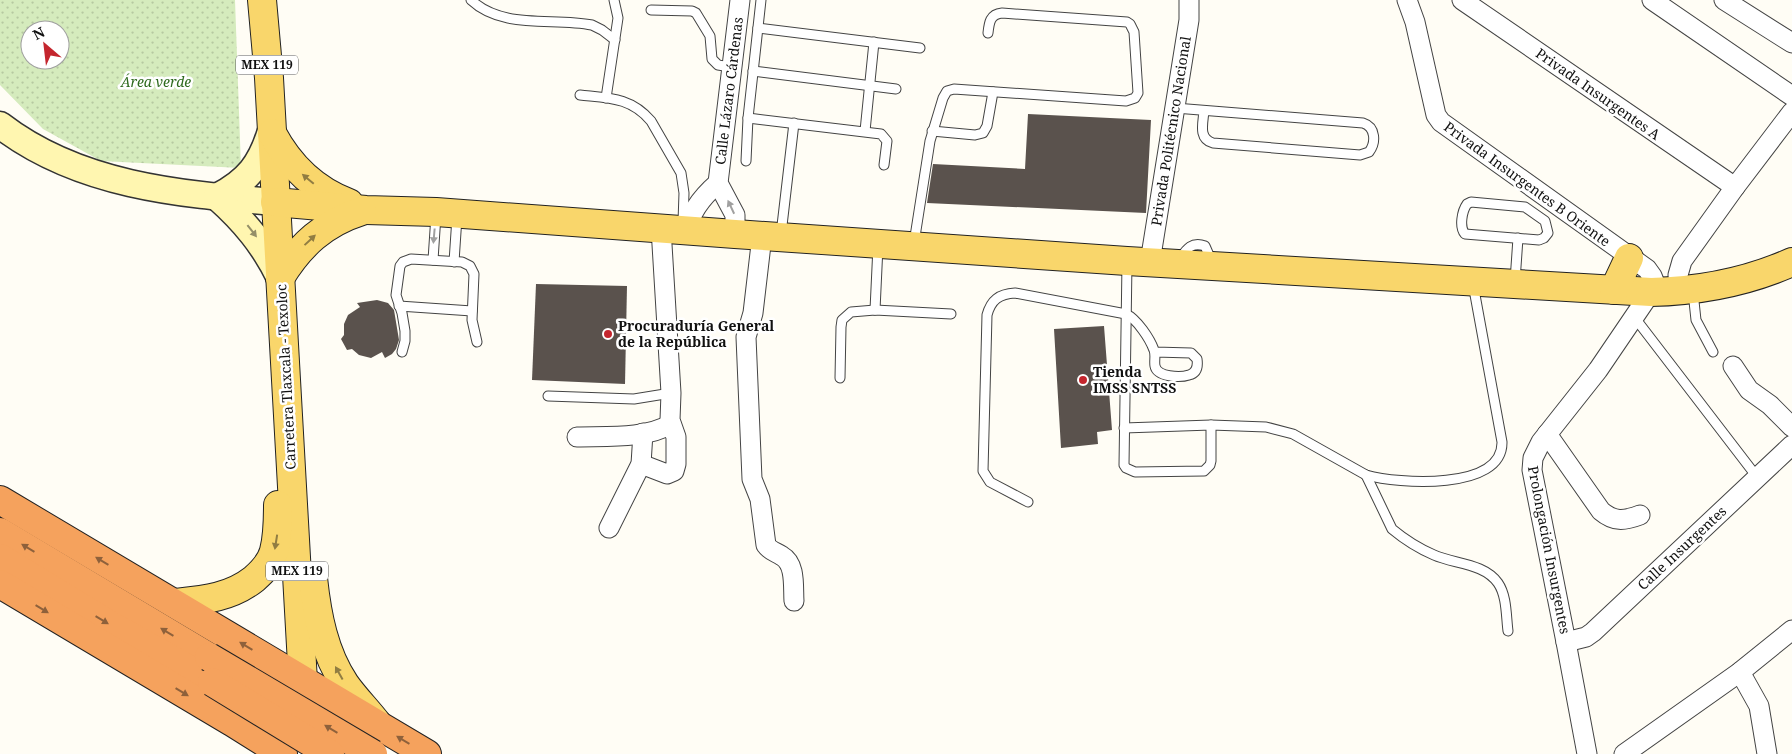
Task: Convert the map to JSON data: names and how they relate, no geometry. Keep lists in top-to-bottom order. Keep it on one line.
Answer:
{"streets":{"main road":["MEX 119","Carretera Tlaxcala - Texoloc"],"street":["Calle Lázaro Cárdenas","Privada Insurgentes A","Privada Politécnico Nacional","Privada Insurgentes B Oriente","Calle Insurgentes","Prolongación Insurgentes"]},"crossings":[["Privada Insurgentes B Oriente","Prolongación Insurgentes"],["Calle Insurgentes","Prolongación Insurgentes"]],"parks":["Área verde"],"places":["Procuraduría General de la República","Tienda IMSS SNTSS"],"north":"top left"}
